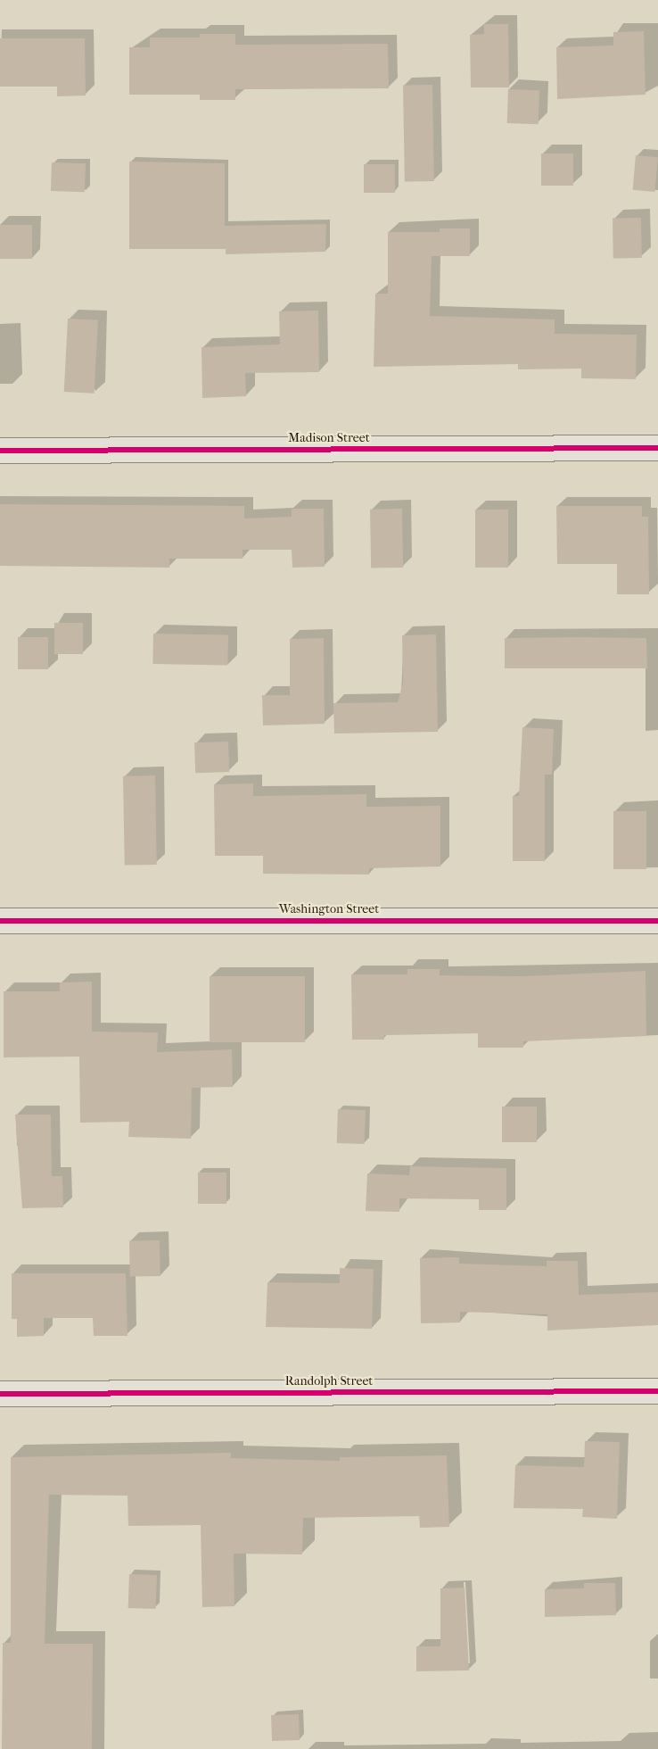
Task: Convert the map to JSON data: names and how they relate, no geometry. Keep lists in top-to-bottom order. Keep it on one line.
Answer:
{"streets":{"street":["Madison Street","Washington Street","Randolph Street"]}}
